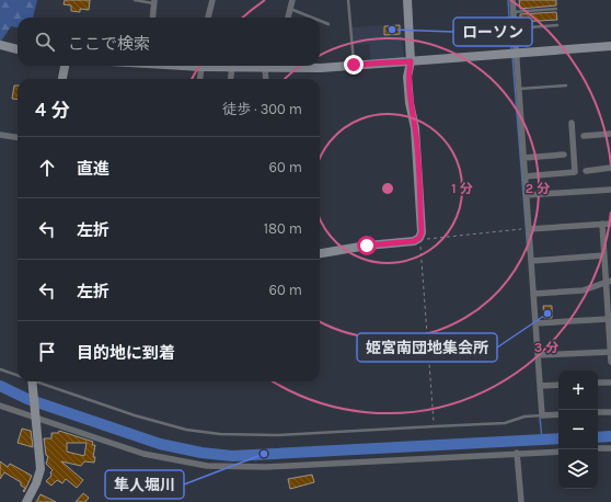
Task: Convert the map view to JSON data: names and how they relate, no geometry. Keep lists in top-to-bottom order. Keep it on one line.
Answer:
{"places":["ローソン","姫宮南団地集会所","隼人堀川"],"page":{"search":"ここで検索","heading":["4 分","徒歩 · 300 m"],"list":[["直進","60 m"],["左折","180 m"],["左折","60 m"],"目的地に到着"],"map_buttons":["+","−"]},"rings":["1 分","2 分","3 分"]}
